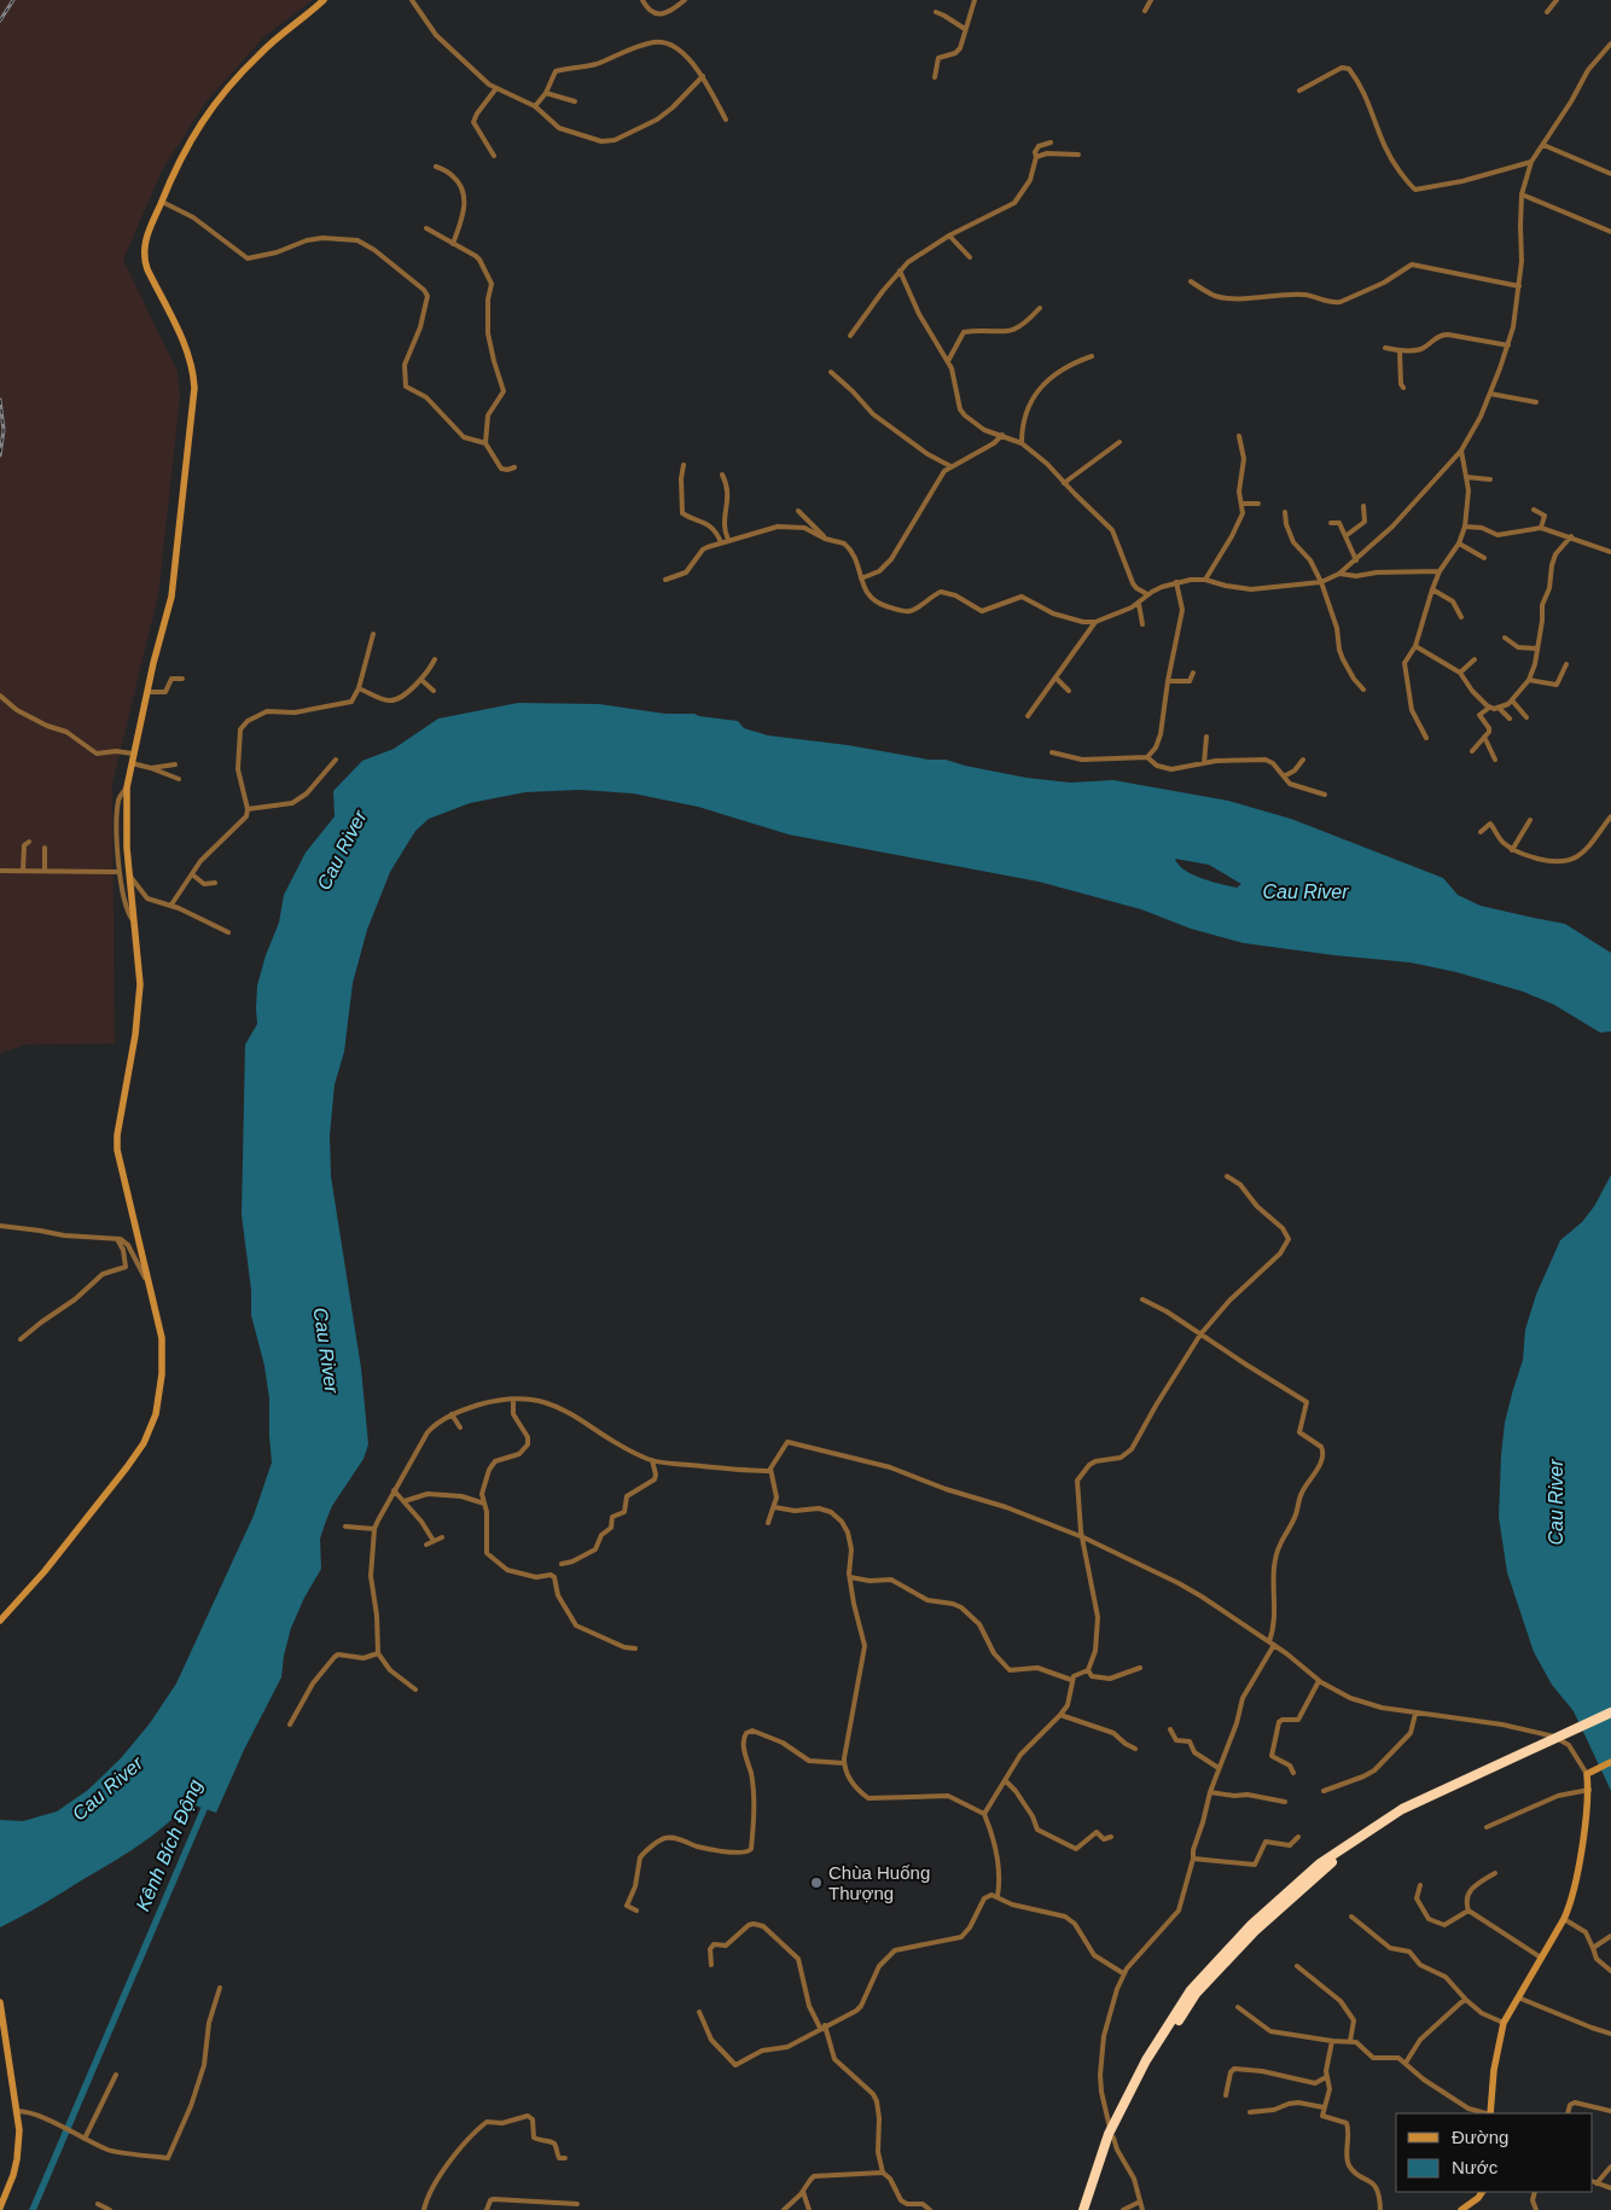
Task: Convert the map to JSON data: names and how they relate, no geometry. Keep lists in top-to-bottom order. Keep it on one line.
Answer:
{"water":["Cau River","Kênh Bích Động"],"places":["Chùa Huống Thượng"],"legend":["Đường","Nước"]}
